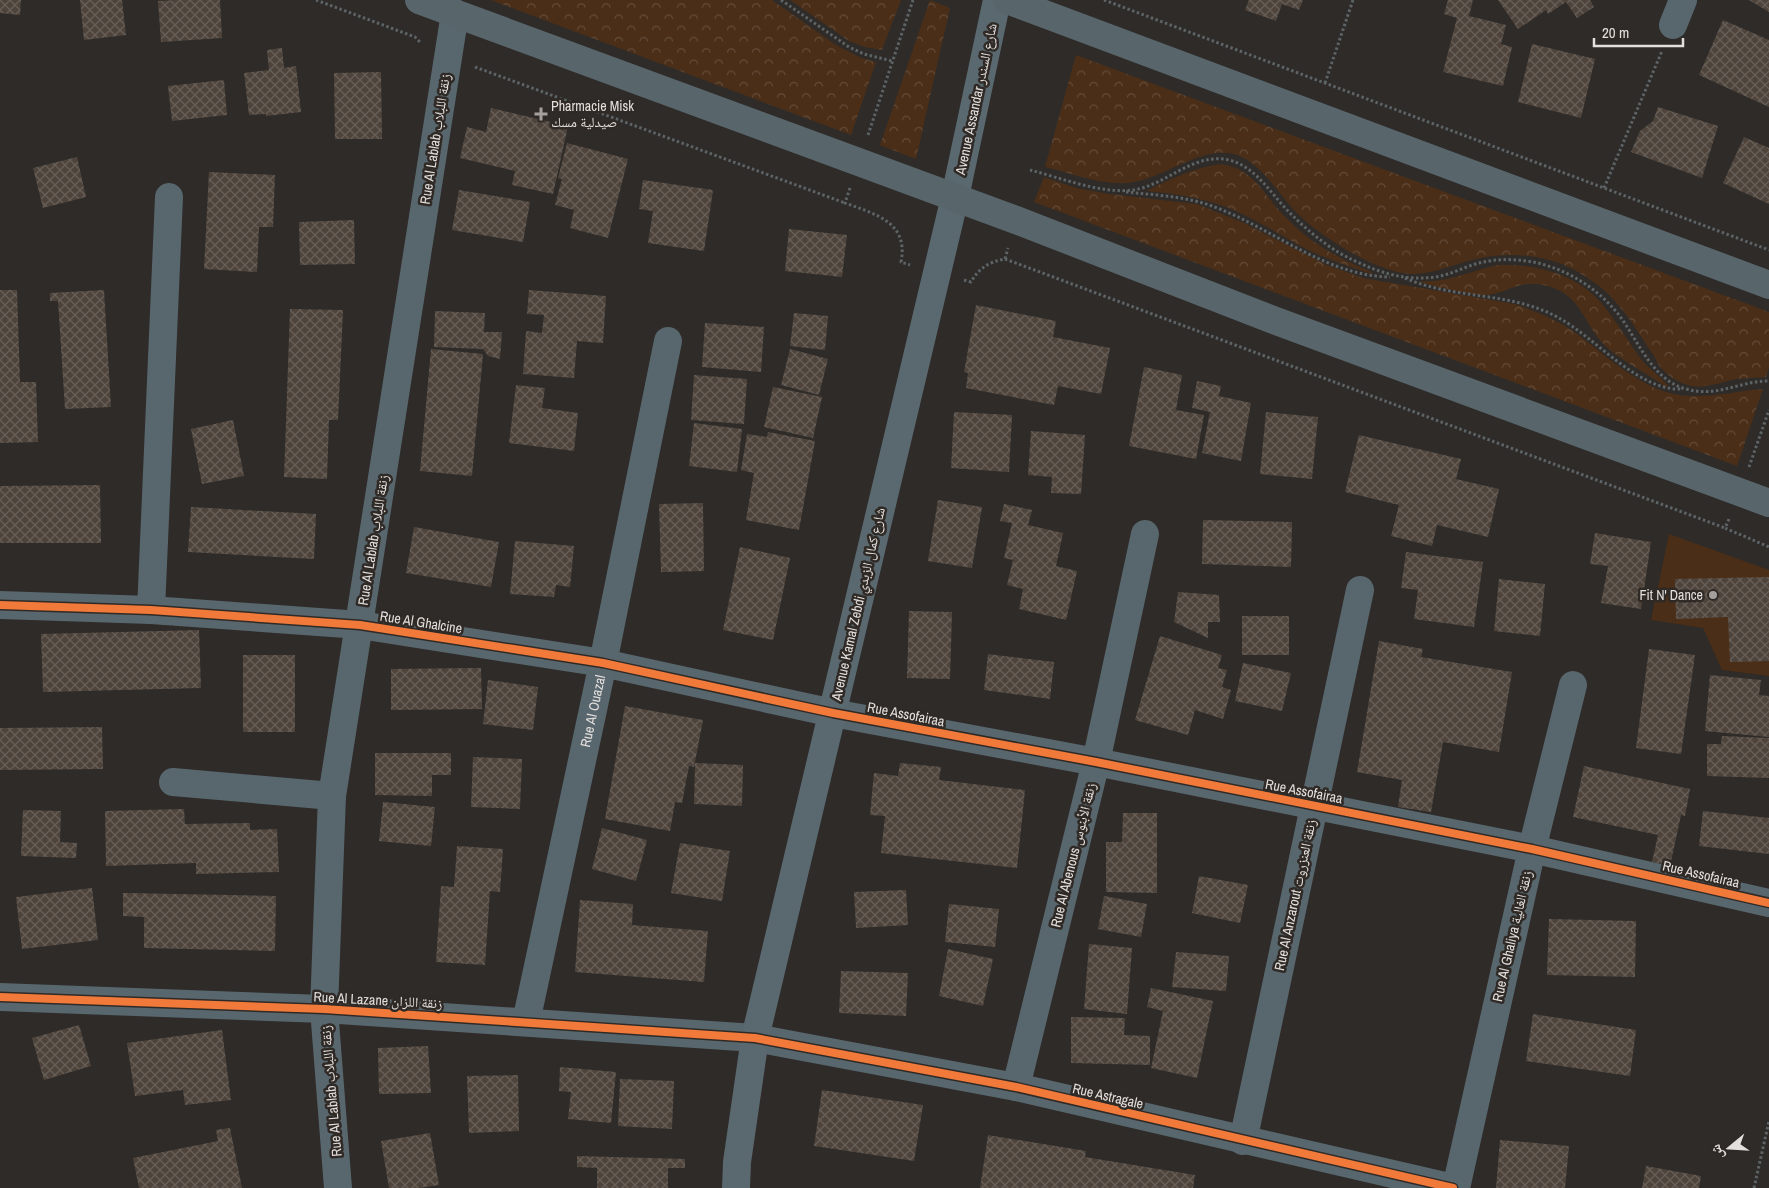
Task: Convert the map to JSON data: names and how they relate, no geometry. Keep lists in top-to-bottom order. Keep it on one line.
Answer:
{"streets":{"street":["Avenue Assandar شارع السندر","Rue Al Lablab زنقة اللبلاب","Avenue Kamal Zebdi شارع كمال الزبدي","Rue Al Ghalcine","Rue Al Ouazal","Rue Assofairaa","Rue Al Abenous زنقة الأبنوس","Rue Al Anzarout زنقة العنزروت","Rue Al Ghaliya زنقة الغالية","Rue Al Lazane زنقة اللزان","Rue Astragale"]},"crossings":[["Avenue Assandar شارع السندر","Avenue Kamal Zebdi شارع كمال الزبدي"],["Rue Al Lablab زنقة اللبلاب","Rue Al Ghalcine"],["Rue Al Lablab زنقة اللبلاب","Rue Al Lazane زنقة اللزان"],["Avenue Kamal Zebdi شارع كمال الزبدي","Rue Al Ghalcine"],["Avenue Kamal Zebdi شارع كمال الزبدي","Rue Assofairaa"],["Avenue Kamal Zebdi شارع كمال الزبدي","Rue Al Lazane زنقة اللزان"],["Avenue Kamal Zebdi شارع كمال الزبدي","Rue Astragale"],["Rue Al Ghalcine","Rue Al Ouazal"],["Rue Al Ghalcine","Rue Assofairaa"],["Rue Al Ouazal","Rue Al Lazane زنقة اللزان"],["Rue Assofairaa","Rue Al Abenous زنقة الأبنوس"],["Rue Assofairaa","Rue Al Anzarout زنقة العنزروت"],["Rue Assofairaa","Rue Al Ghaliya زنقة الغالية"],["Rue Al Abenous زنقة الأبنوس","Rue Astragale"],["Rue Al Anzarout زنقة العنزروت","Rue Astragale"],["Rue Al Ghaliya زنقة الغالية","Rue Astragale"],["Rue Al Lazane زنقة اللزان","Rue Astragale"]],"places":{"health":["Pharmacie Misk صيدلية مسك"],"other":["Fit N' Dance"]},"scale_bar":"20 m","north":"left"}
